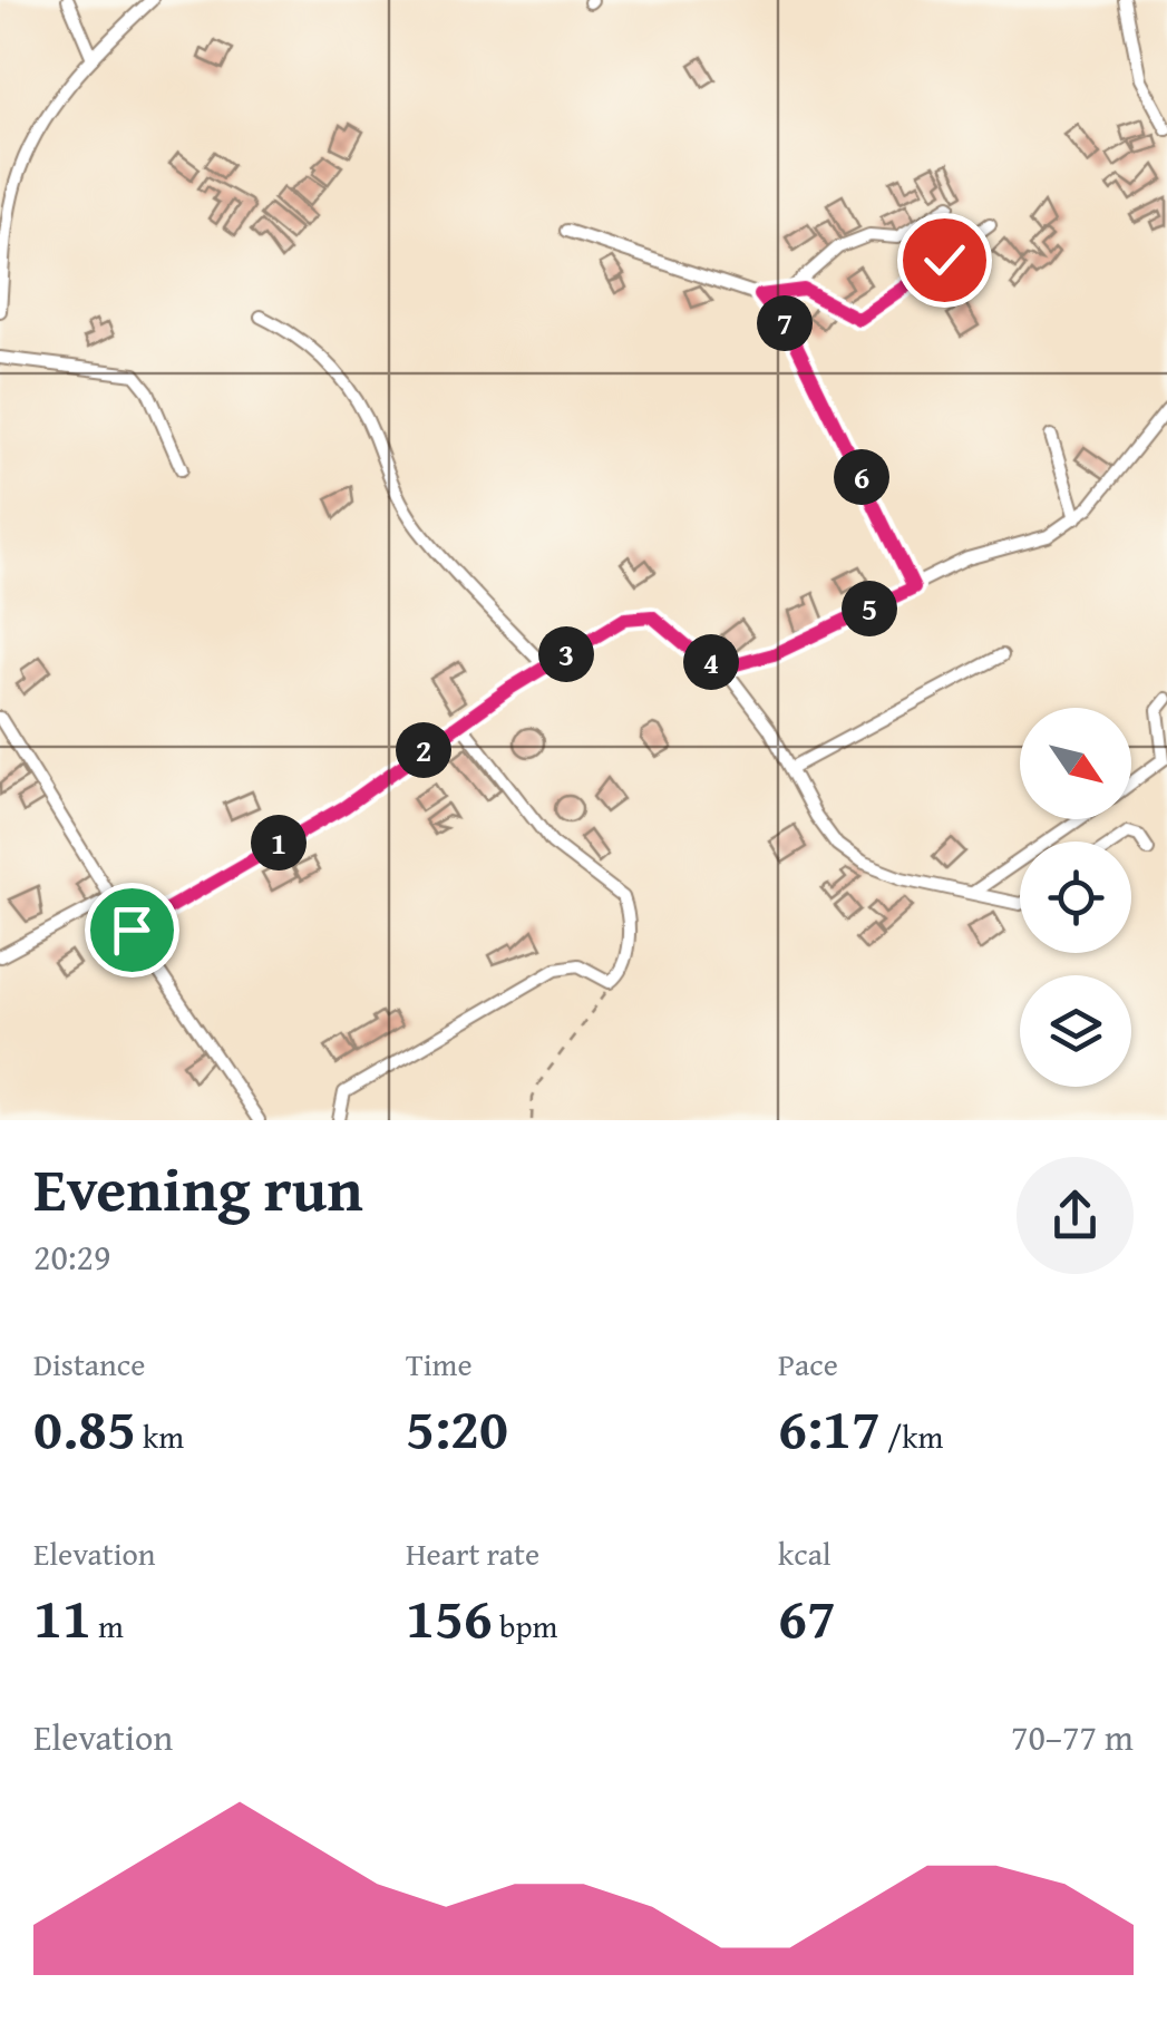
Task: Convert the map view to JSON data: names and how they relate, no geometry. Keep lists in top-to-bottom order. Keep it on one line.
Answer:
{"north":"bottom right","page":{"pins":["7","6","5","3","4","2","1"],"heading":["Evening run","20:29"],"stats":[["Distance","0.85 km"],["Time","5:20"],["Pace","6:17 /km"],["Elevation","11 m"],["Heart rate","156 bpm"],["kcal","67"]],"chart":["Elevation","70–77 m"]}}
